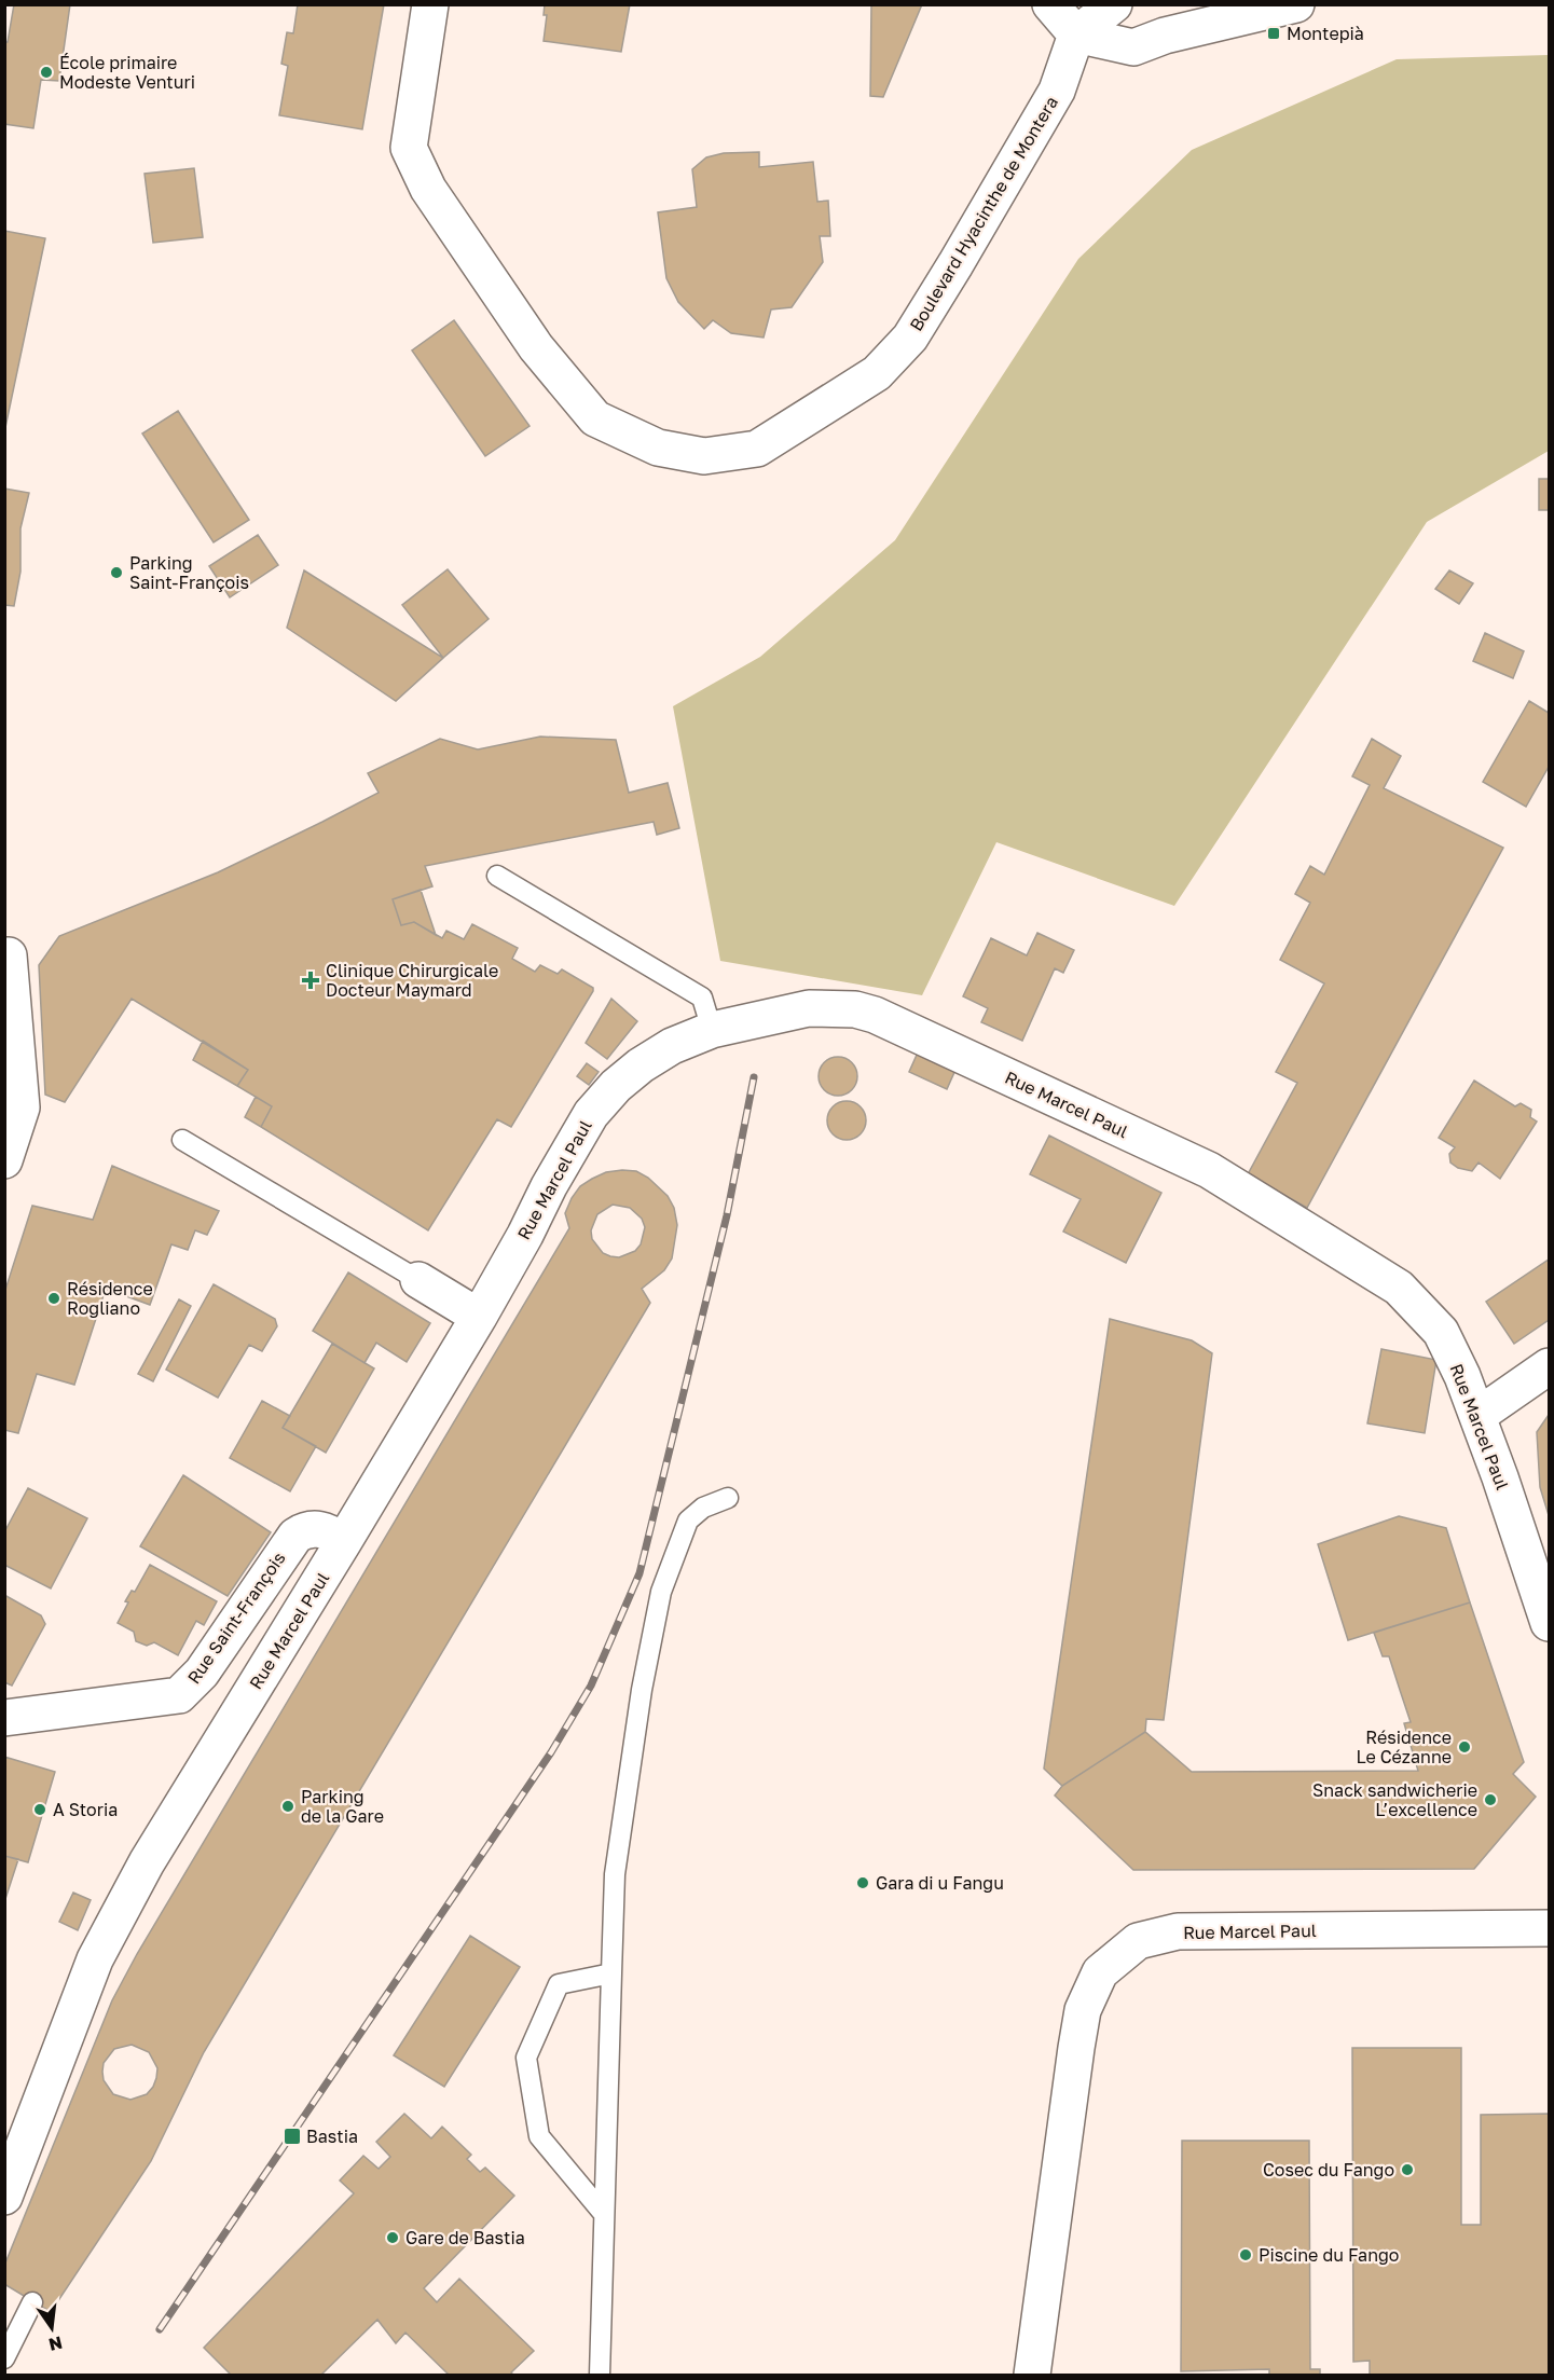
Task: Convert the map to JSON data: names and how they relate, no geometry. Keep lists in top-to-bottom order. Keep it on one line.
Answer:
{"streets":{"street":["Boulevard Hyacinthe de Montera","Rue Marcel Paul","Rue Saint-François"]},"crossings":[["Rue Marcel Paul","Rue Saint-François"]],"places":{"transit":["Montepià","Bastia"],"other":["École primaire Modeste Venturi","Parking Saint-François","Résidence Rogliano","Résidence Le Cézanne","Snack sandwicherie L’excellence","Parking de la Gare","A Storia","Gara di u Fangu","Cosec du Fango","Gare de Bastia","Piscine du Fango"],"health":["Clinique Chirurgicale Docteur Maymard"]},"north":"bottom"}
